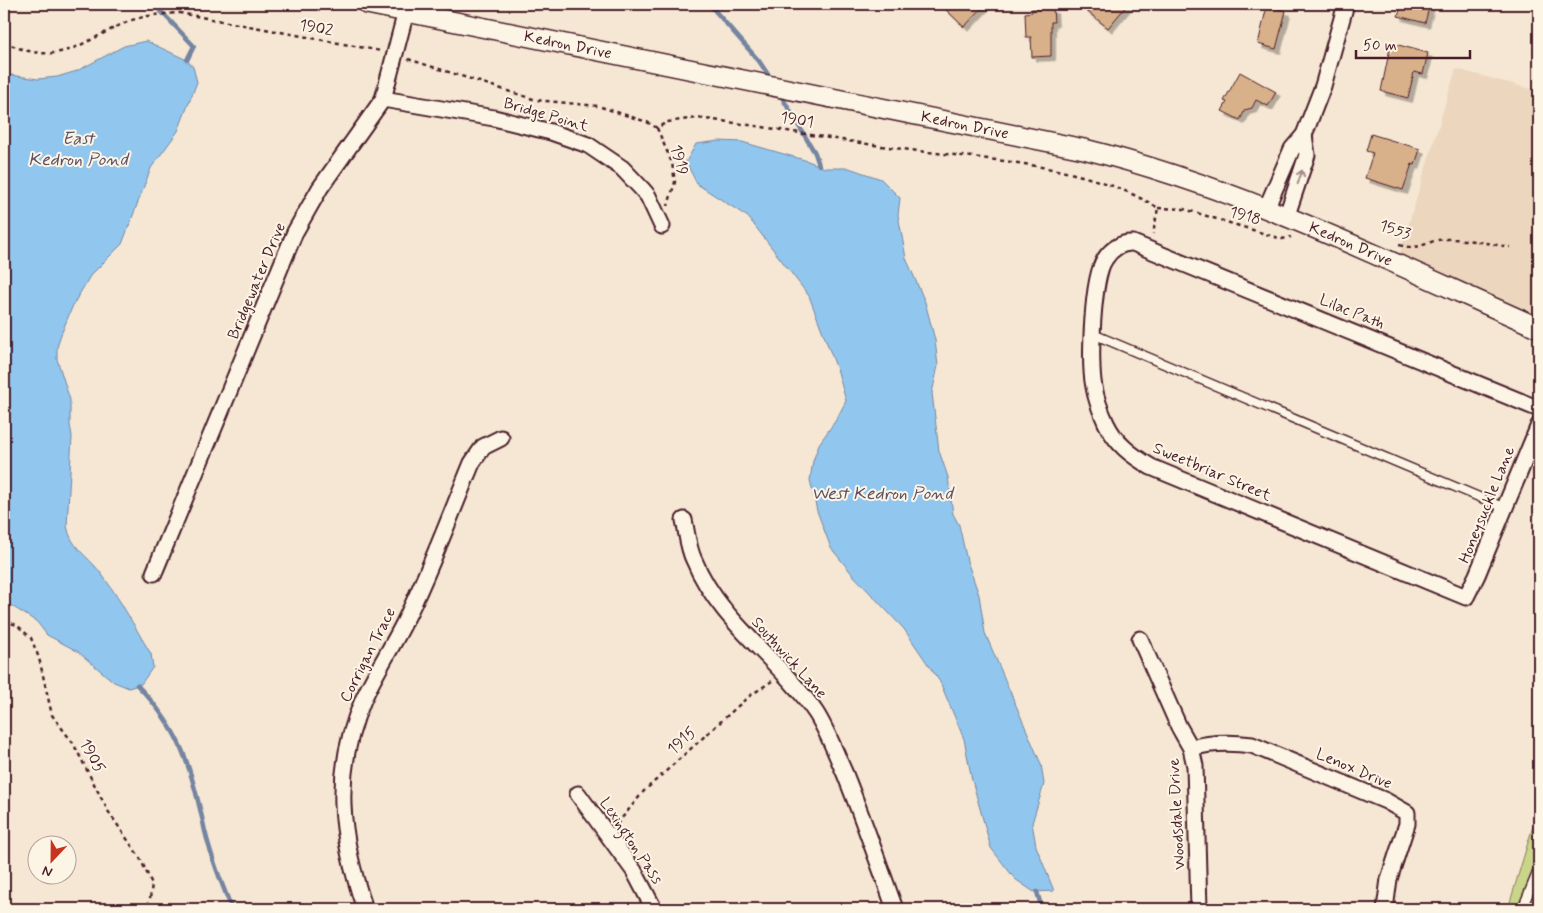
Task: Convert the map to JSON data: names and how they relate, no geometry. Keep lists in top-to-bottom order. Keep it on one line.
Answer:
{"streets":{"street":["Kedron Drive","Bridge Point","Bridgewater Drive","Lilac Path","Sweetbriar Street","Honeysuckle Lane","Corrigan Trace","Southwick Lane","Lenox Drive","Woodsdale Drive","Lexington Pass"],"path":["1902","1901","1919","1918","1553","1915","1905"]},"crossings":[["1902","Bridgewater Drive"],["Kedron Drive","1918"],["Kedron Drive","Bridgewater Drive"],["Bridge Point","1919"],["Bridge Point","Bridgewater Drive"],["1901","1919"],["1901","1918"],["Lilac Path","Sweetbriar Street"],["Sweetbriar Street","Honeysuckle Lane"],["Southwick Lane","1915"],["1915","Lexington Pass"],["Lenox Drive","Woodsdale Drive"]],"water":["East Kedron Pond","West Kedron Pond"],"scale_bar":"50 m","north":"bottom"}
